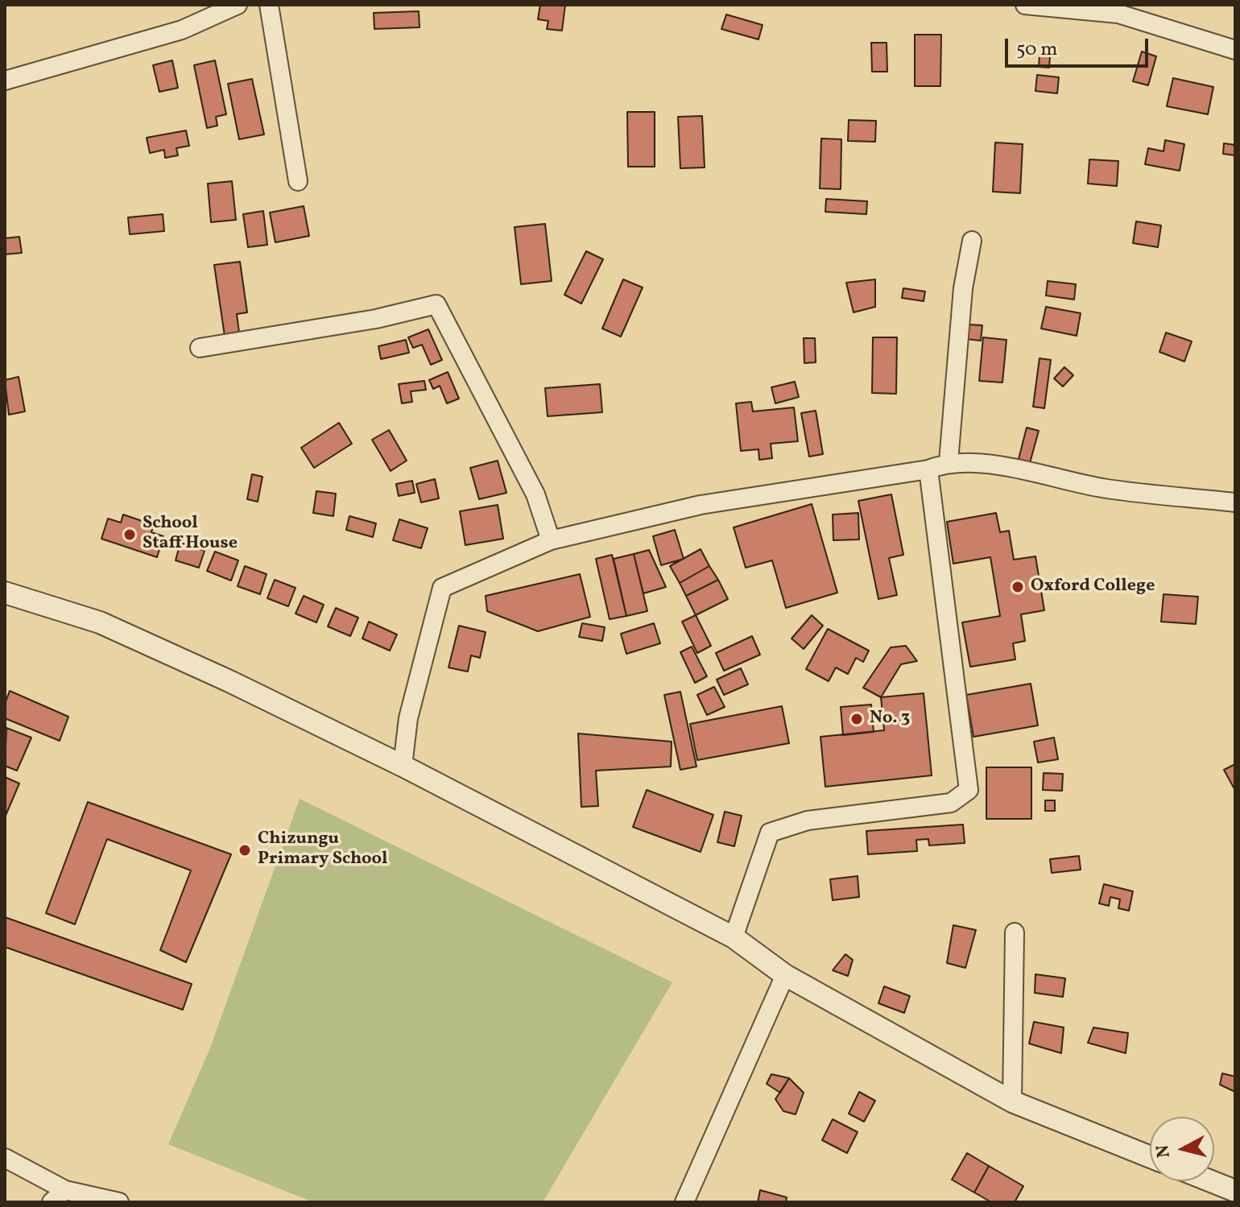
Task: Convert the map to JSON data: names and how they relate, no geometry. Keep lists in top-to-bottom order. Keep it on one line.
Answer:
{"places":["School Staff House","Oxford College","No. 3","Chizungu Primary School"],"scale_bar":"50 m","north":"left"}
